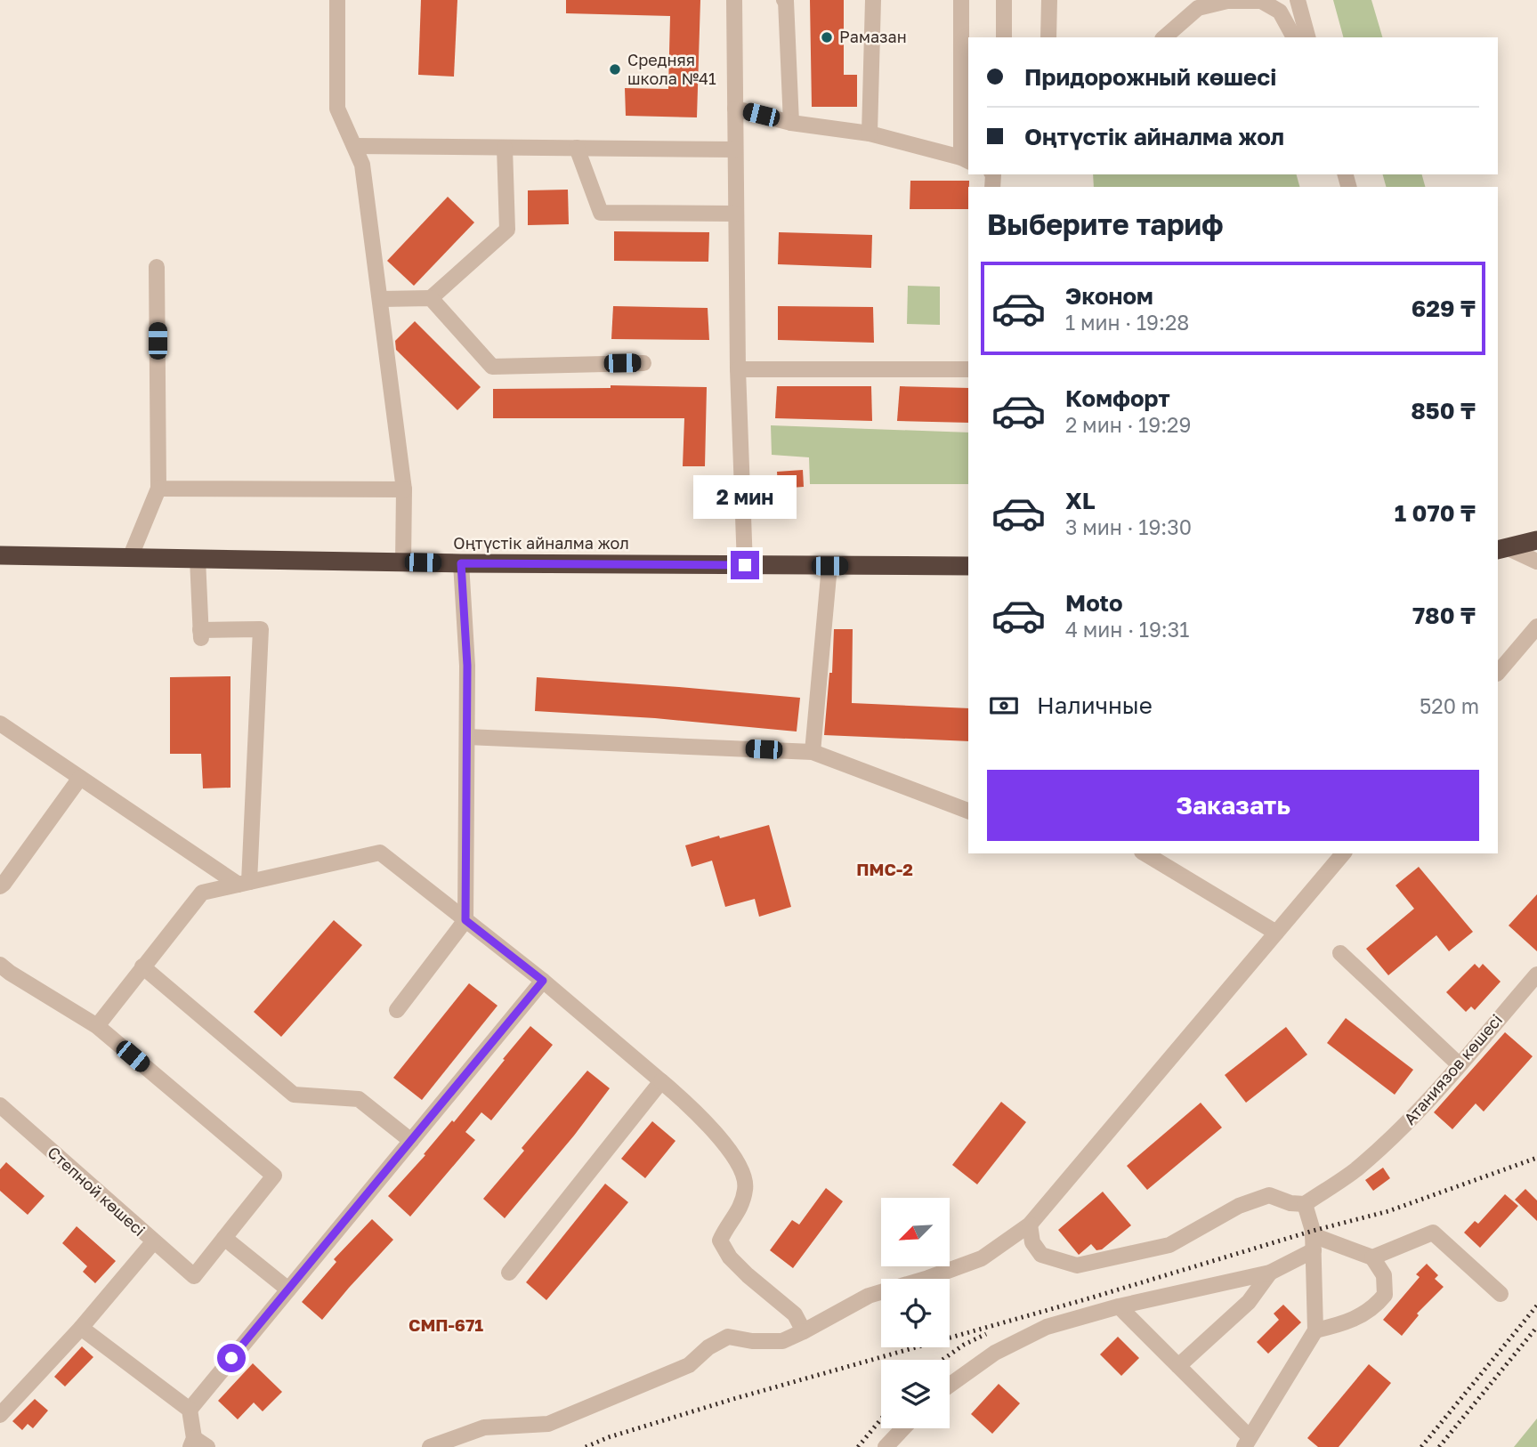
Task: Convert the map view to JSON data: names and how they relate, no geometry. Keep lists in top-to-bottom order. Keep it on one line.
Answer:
{"streets":{"highway":["Оңтүстік айналма жол"],"street":["Атаниязов көшесі","Степной көшесі"]},"districts":["ПМС-2","СМП-671"],"places":["Рамазан","Средняя школа №41"],"north":"bottom left","page":{"banner":["Придорожный көшесі","Оңтүстік айналма жол"],"heading":"Выберите тариф","list":[{"name":"Эконом","note":"1 мин · 19:28","value":"629 ₸"},{"name":"Комфорт","note":"2 мин · 19:29","value":"850 ₸"},{"name":"XL","note":"3 мин · 19:30","value":"1 070 ₸"},{"name":"Moto","note":"4 мин · 19:31","value":"780 ₸"}],"bubble":"2 мин","pay":["Наличные","520 m"],"buttons":"Заказать"}}
